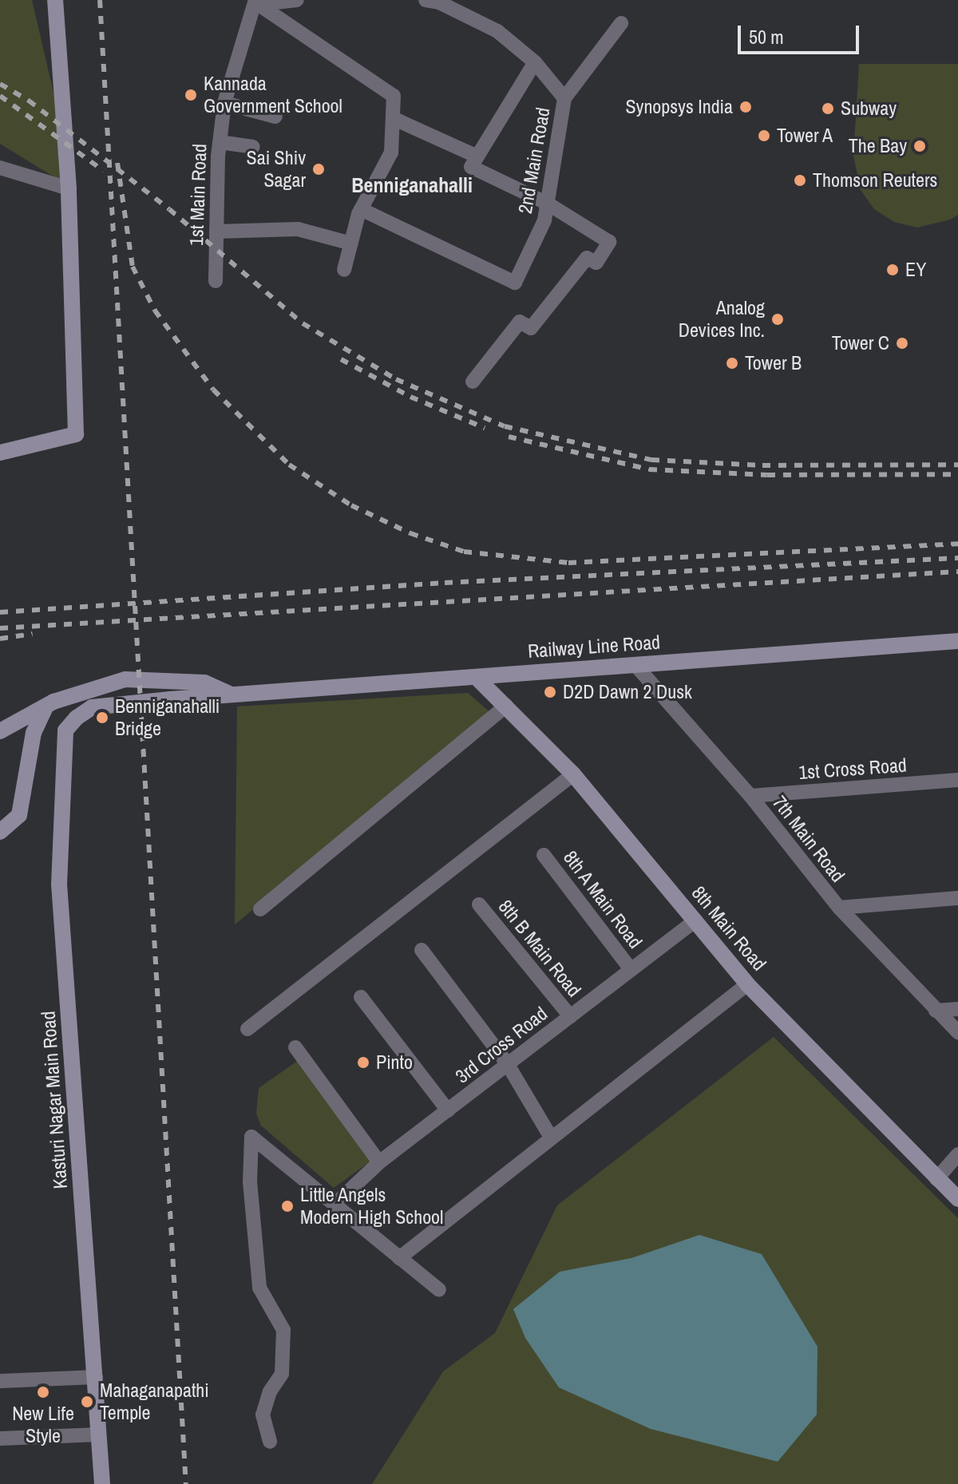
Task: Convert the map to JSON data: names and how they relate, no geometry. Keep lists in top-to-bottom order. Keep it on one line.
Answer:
{"streets":{"main road":["Railway Line Road","8th Main Road","Kasturi Nagar Main Road"],"street":["2nd Main Road","1st Main Road","1st Cross Road","7th Main Road","8th A Main Road","8th B Main Road","3rd Cross Road"]},"crossings":[["Railway Line Road","7th Main Road"],["Railway Line Road","8th Main Road"],["Railway Line Road","Kasturi Nagar Main Road"],["1st Cross Road","7th Main Road"],["8th A Main Road","3rd Cross Road"],["8th Main Road","3rd Cross Road"],["8th B Main Road","3rd Cross Road"]],"districts":["Benniganahalli"],"places":["Kannada Government School","Synopsys India","Subway","Tower A","The Bay","Sai Shiv Sagar","Thomson Reuters","EY","Analog Devices Inc.","Tower C","Tower B","D2D Dawn 2 Dusk","Benniganahalli Bridge","Pinto","Little Angels Modern High School","New Life Style","Mahaganapathi Temple"],"scale_bar":"50 m"}
